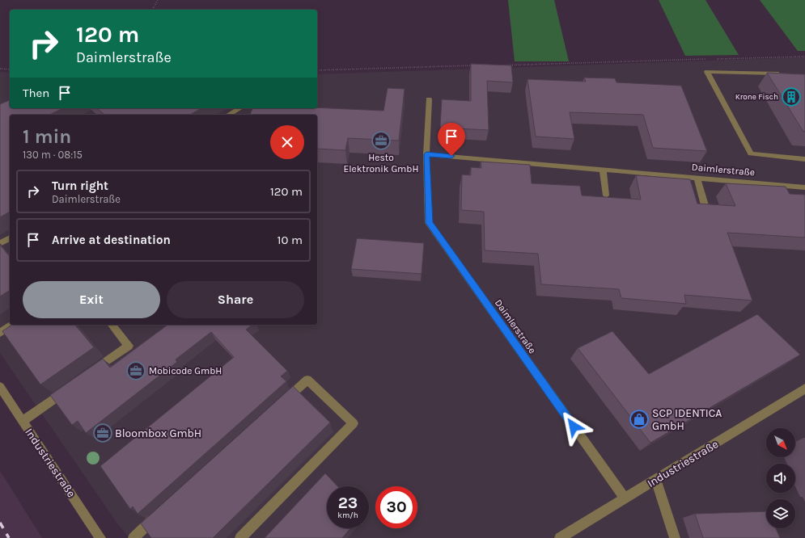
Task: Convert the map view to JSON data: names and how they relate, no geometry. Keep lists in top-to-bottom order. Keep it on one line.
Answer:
{"streets":{"street":["Daimlerstraße","Industriestraße"]},"crossings":[["Daimlerstraße","Industriestraße"]],"places":{"building":["Krone Fisch"],"office":["Hesto Elektronik GmbH","Mobicode GmbH","Bloombox GmbH"],"shop":["SCP IDENTICA GmbH"]},"north":"bottom right","page":{"turn":["120 m","Daimlerstraße"],"then":"Then","heading":["1 min","130 m · 08:15"],"list":[{"name":"Turn right","note":"Daimlerstraße","value":"120 m"},{"name":"Arrive at destination","value":"10 m"}],"buttons":["Exit","Share"],"speed":"23 km/h","limit":"30"}}
